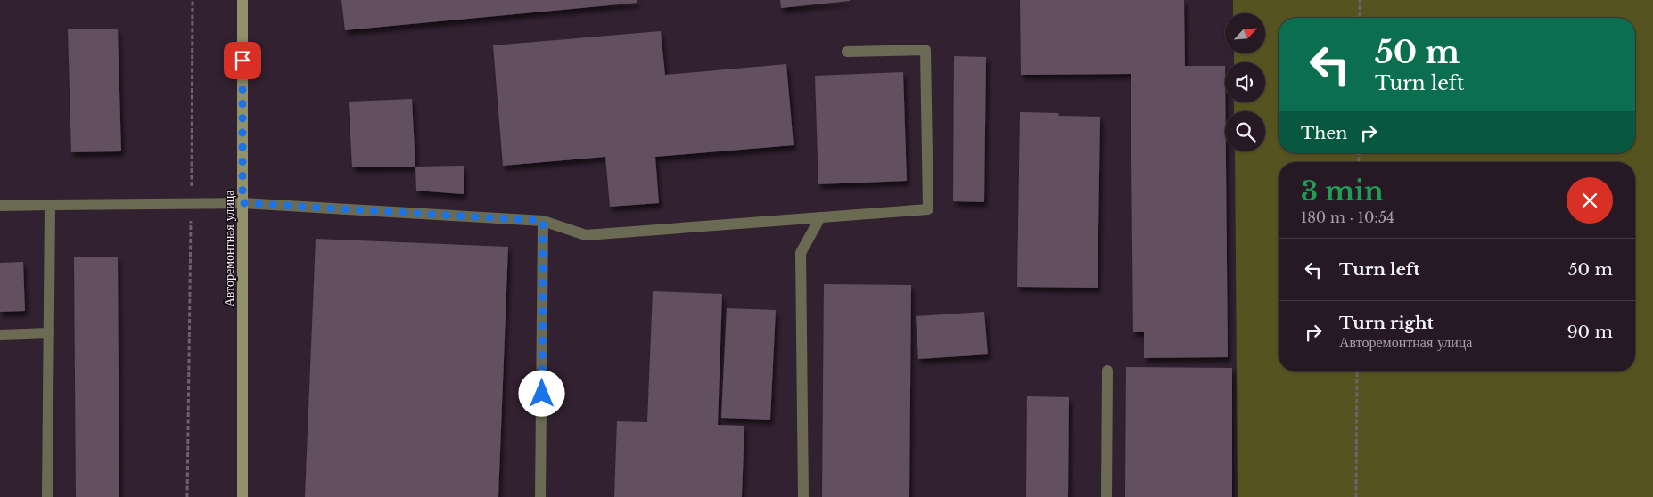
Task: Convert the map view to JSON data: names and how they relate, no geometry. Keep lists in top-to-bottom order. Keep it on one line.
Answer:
{"streets":{"street":["Авторемонтная улица"]},"north":"top right","page":{"turn":["50 m","Turn left"],"then":"Then","heading":["3 min","180 m · 10:54"],"list":[{"name":"Turn left","value":"50 m"},{"name":"Turn right","note":"Авторемонтная улица","value":"90 m"}]}}
